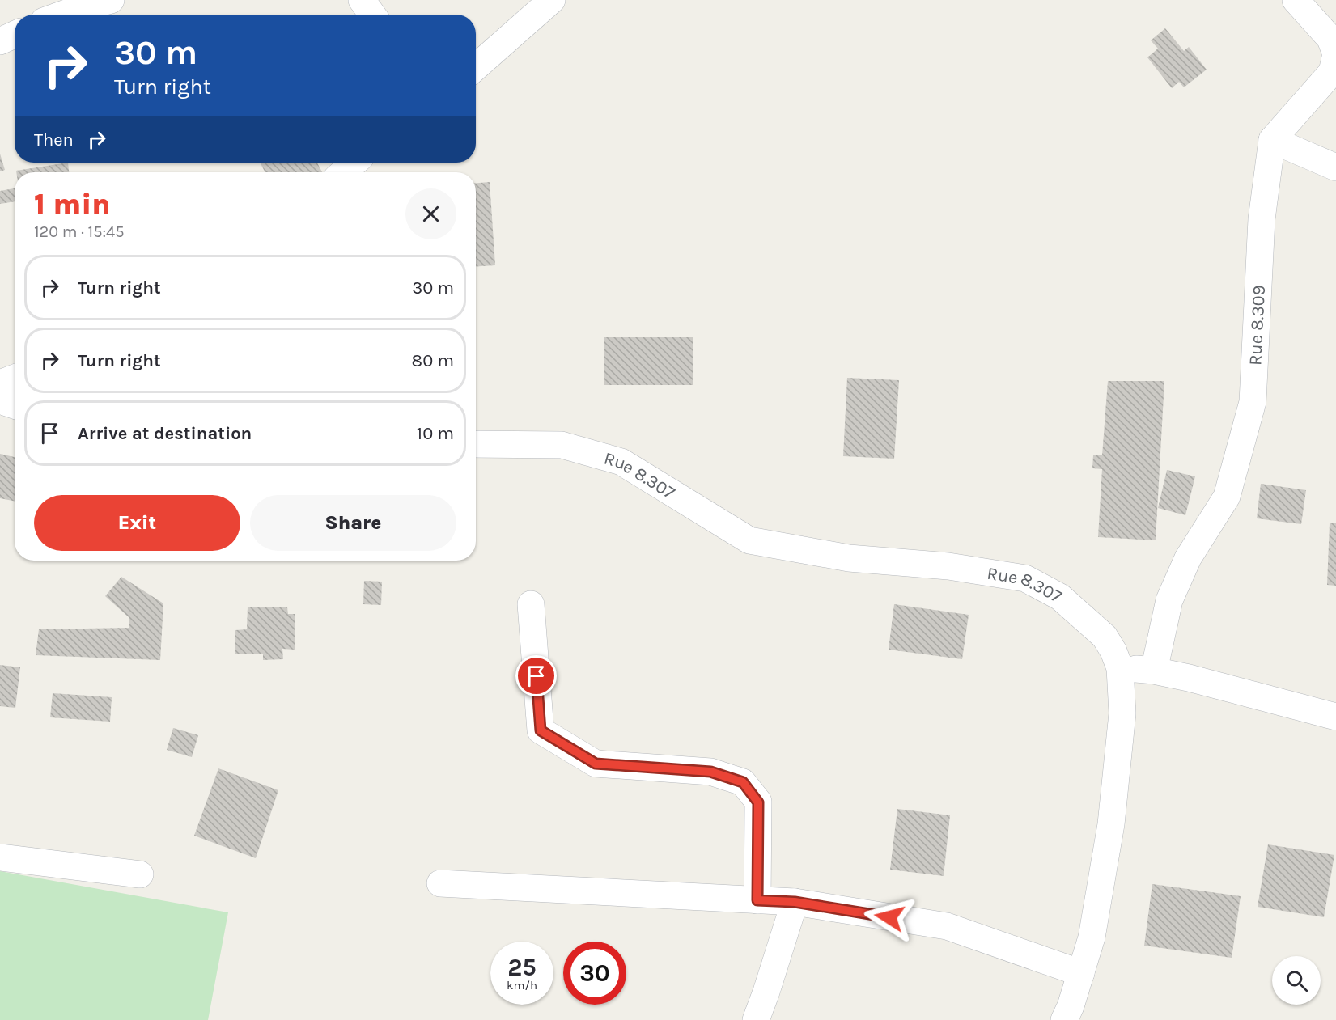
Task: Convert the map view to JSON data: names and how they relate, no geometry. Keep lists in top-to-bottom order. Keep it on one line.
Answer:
{"streets":{"street":["Rue 8.309","Rue 8.307"]},"page":{"turn":["30 m","Turn right"],"then":"Then","heading":["1 min","120 m · 15:45"],"list":[{"name":"Turn right","value":"30 m"},{"name":"Turn right","value":"80 m"},{"name":"Arrive at destination","value":"10 m"}],"buttons":["Exit","Share"],"speed":"25 km/h","limit":"30"}}
